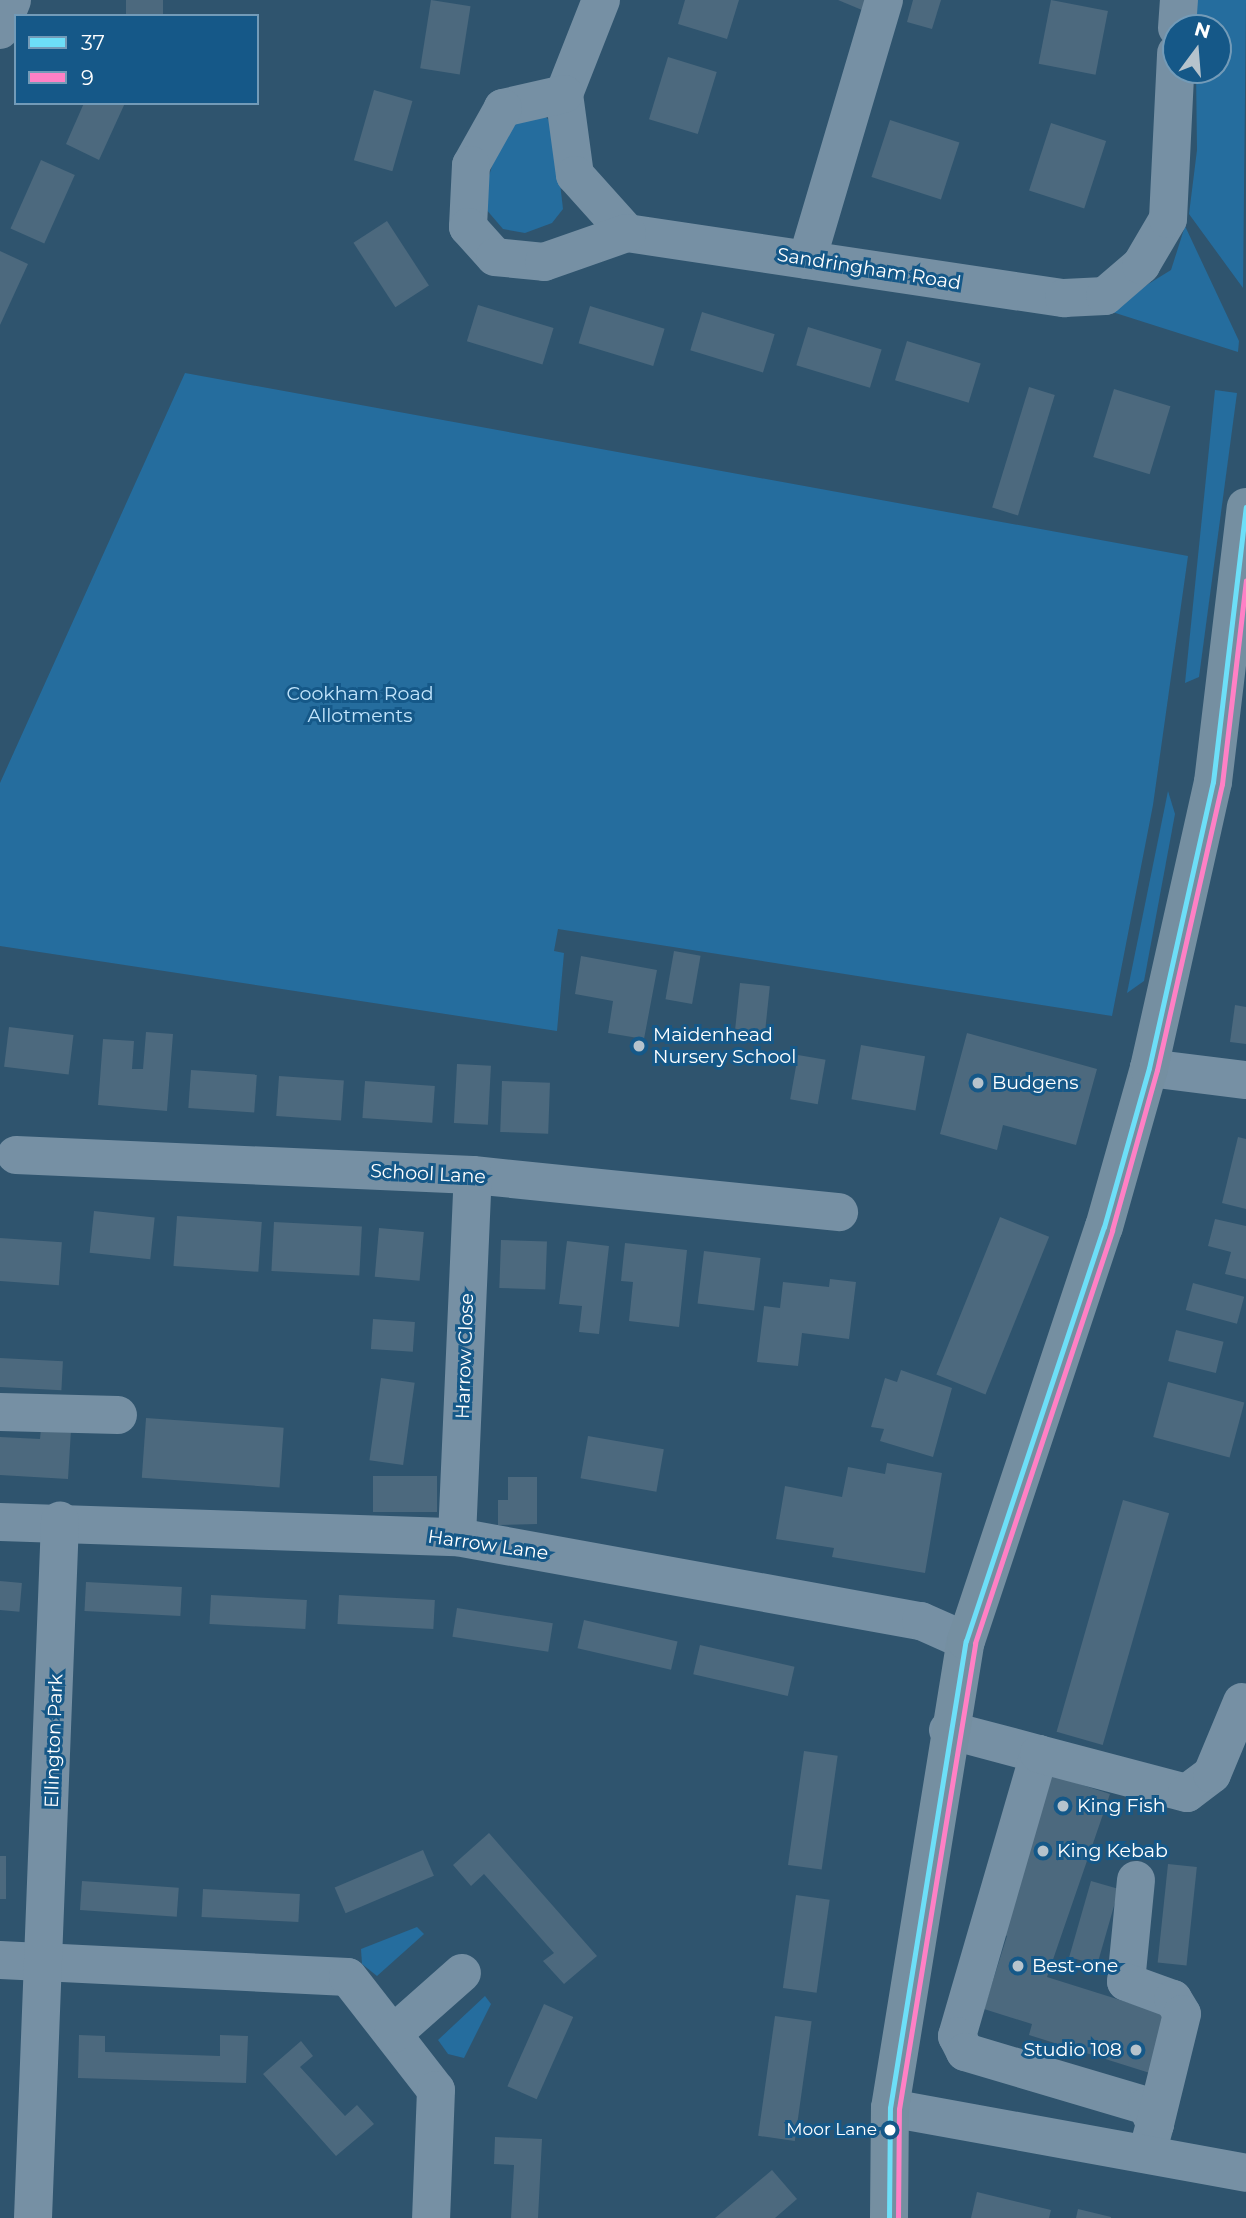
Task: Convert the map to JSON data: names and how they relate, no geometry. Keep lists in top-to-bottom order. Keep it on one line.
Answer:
{"streets":{"street":["Sandringham Road","School Lane","Harrow Close","Harrow Lane","Ellington Park"]},"crossings":[["School Lane","Harrow Close"],["Harrow Close","Harrow Lane"],["Harrow Lane","Ellington Park"]],"parks":["Cookham Road Allotments"],"places":["Maidenhead Nursery School","Budgens","King Fish","King Kebab","Best-one","Studio 108","Moor Lane"],"lines":["transit line 37","transit line 9"],"legend":["37","9"],"north":"top"}
